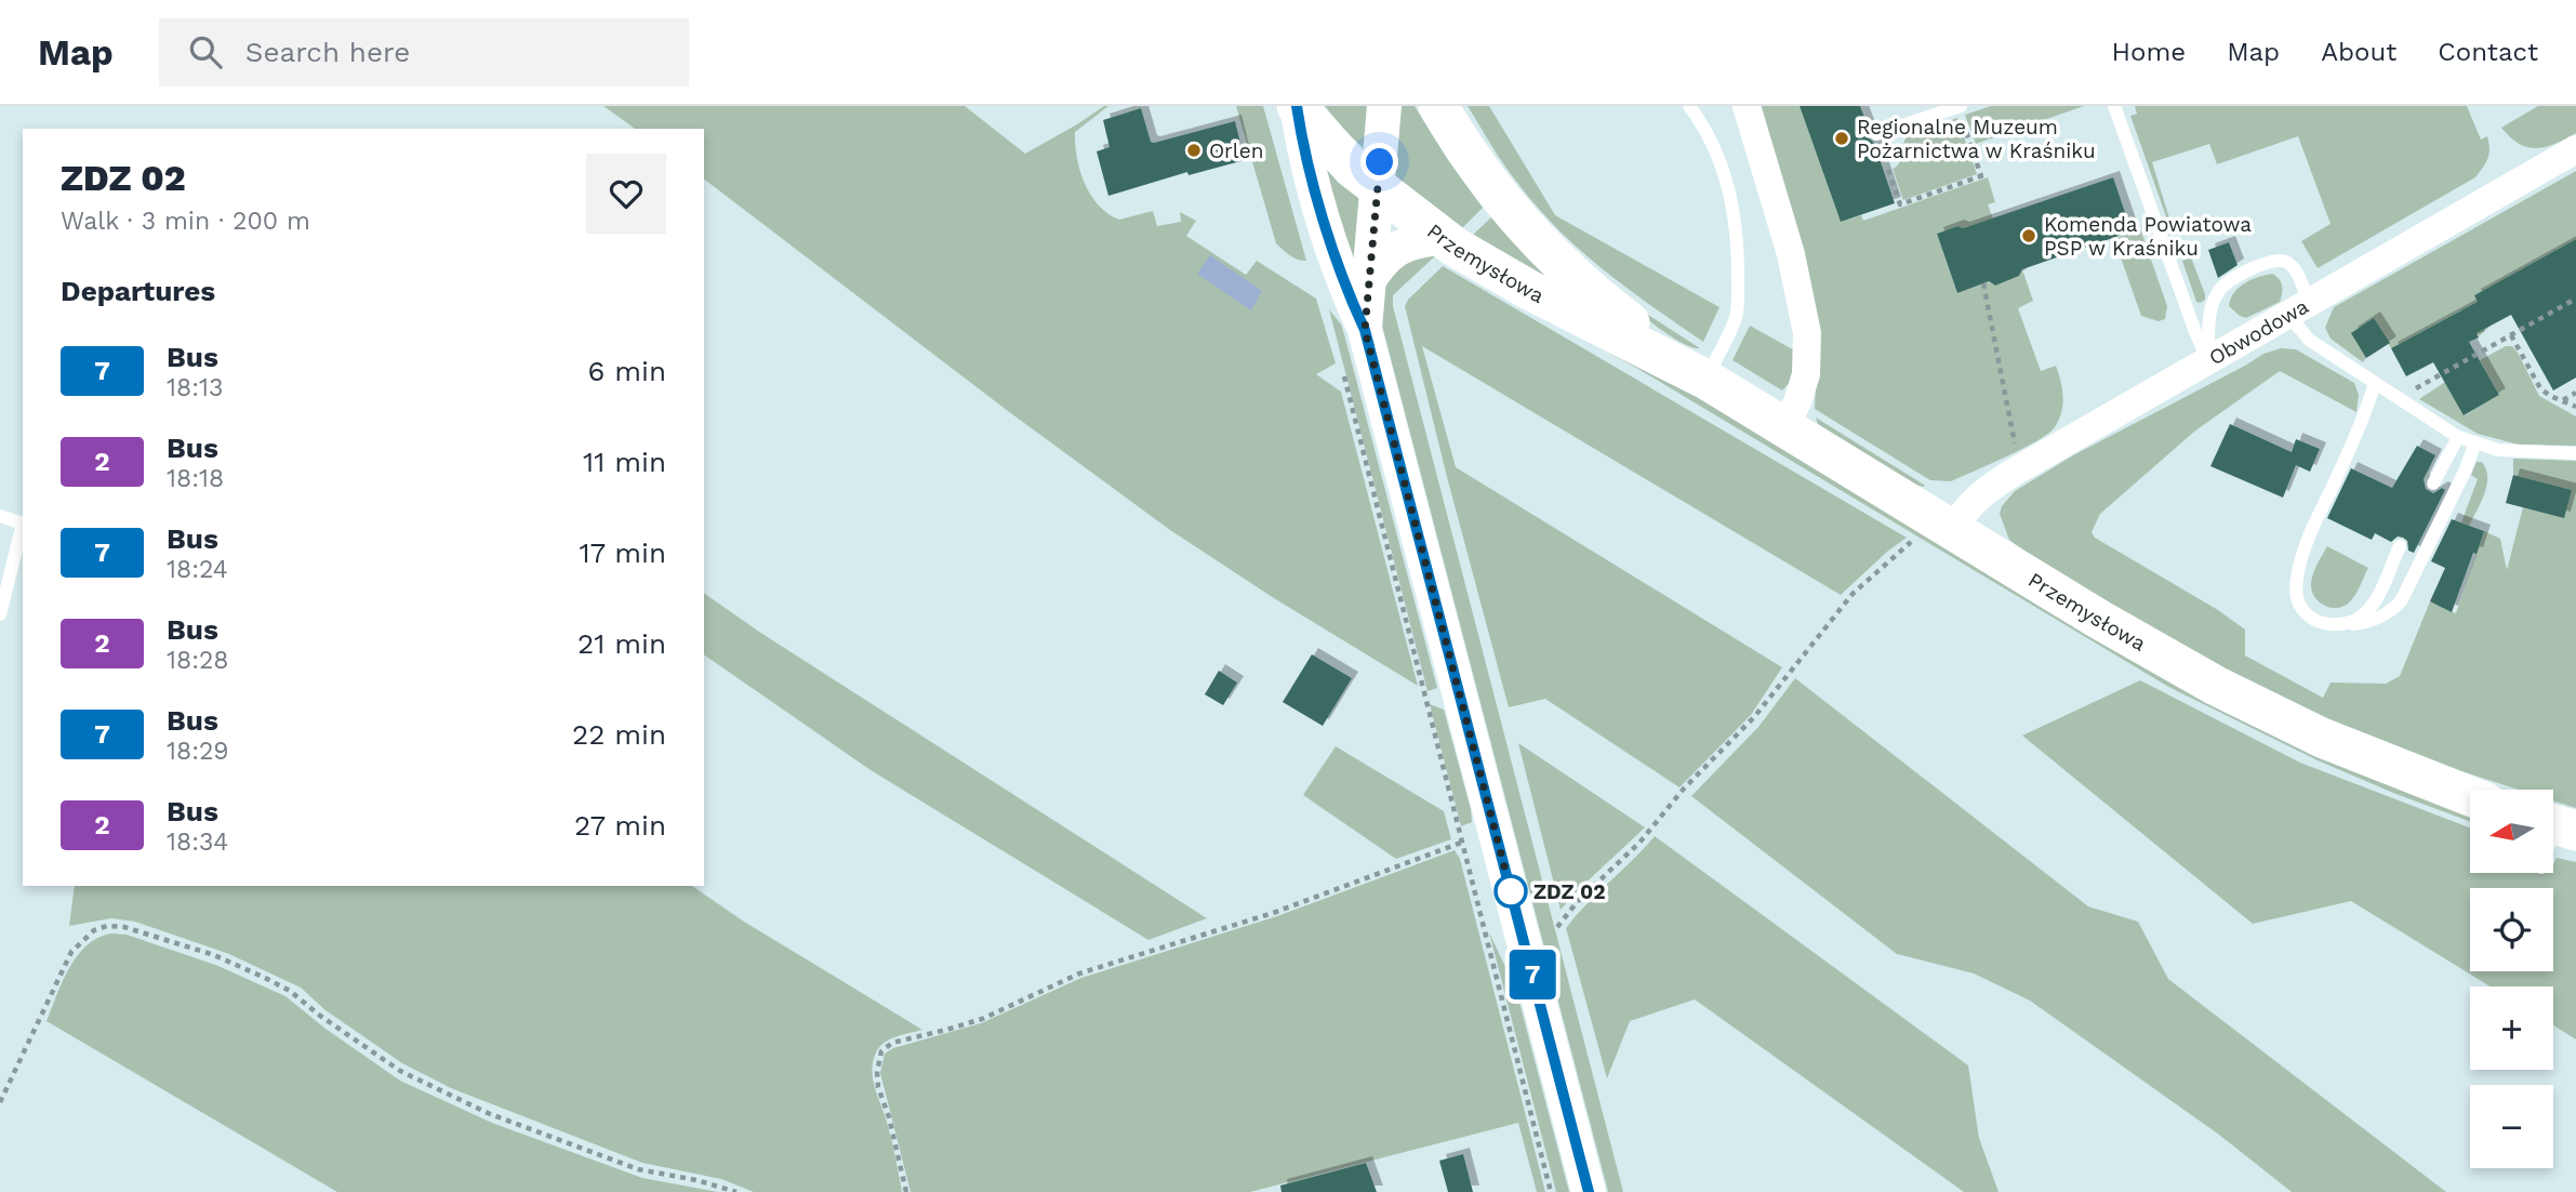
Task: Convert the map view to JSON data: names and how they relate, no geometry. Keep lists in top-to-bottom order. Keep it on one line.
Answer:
{"streets":{"main road":["Przemysłowa"],"street":["Obwodowa"]},"crossings":[["Przemysłowa","Obwodowa"]],"places":["Regionalne Muzeum Pożarnictwa w Kraśniku","Orlen","Komenda Powiatowa PSP w Kraśniku","ZDZ 02"],"lines":["bus line 7"],"north":"left","page":{"header":"Map","search":"Search here","nav":["Home","Map","About","Contact"],"on_map":"7","heading":[["ZDZ 02","Walk · 3 min · 200 m"],"Departures"],"list":[{"mark":"7","name":"Bus","note":"18:13","value":"6 min"},{"mark":"2","name":"Bus","note":"18:18","value":"11 min"},{"mark":"7","name":"Bus","note":"18:24","value":"17 min"},{"mark":"2","name":"Bus","note":"18:28","value":"21 min"},{"mark":"7","name":"Bus","note":"18:29","value":"22 min"},{"mark":"2","name":"Bus","note":"18:34","value":"27 min"}],"map_buttons":["+","−"]}}
